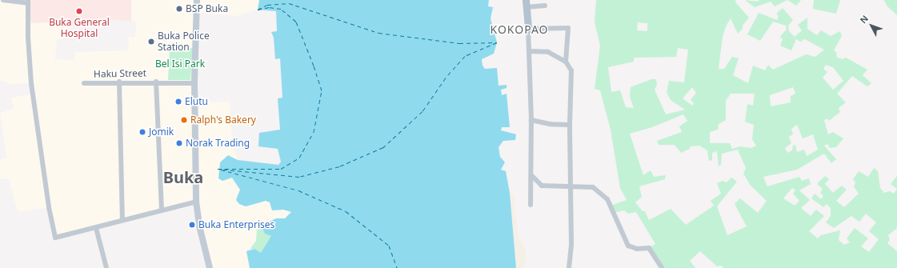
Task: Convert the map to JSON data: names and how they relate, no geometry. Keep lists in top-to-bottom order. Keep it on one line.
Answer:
{"streets":{"street":["Haku Street"]},"districts":["KOKOPAO","Buka"],"parks":["Bel Isi Park"],"places":["BSP Buka","Buka General Hospital","Buka Police Station","Elutu","Ralph's Bakery","Jomik","Norak Trading","Buka Enterprises"],"north":"top left"}
